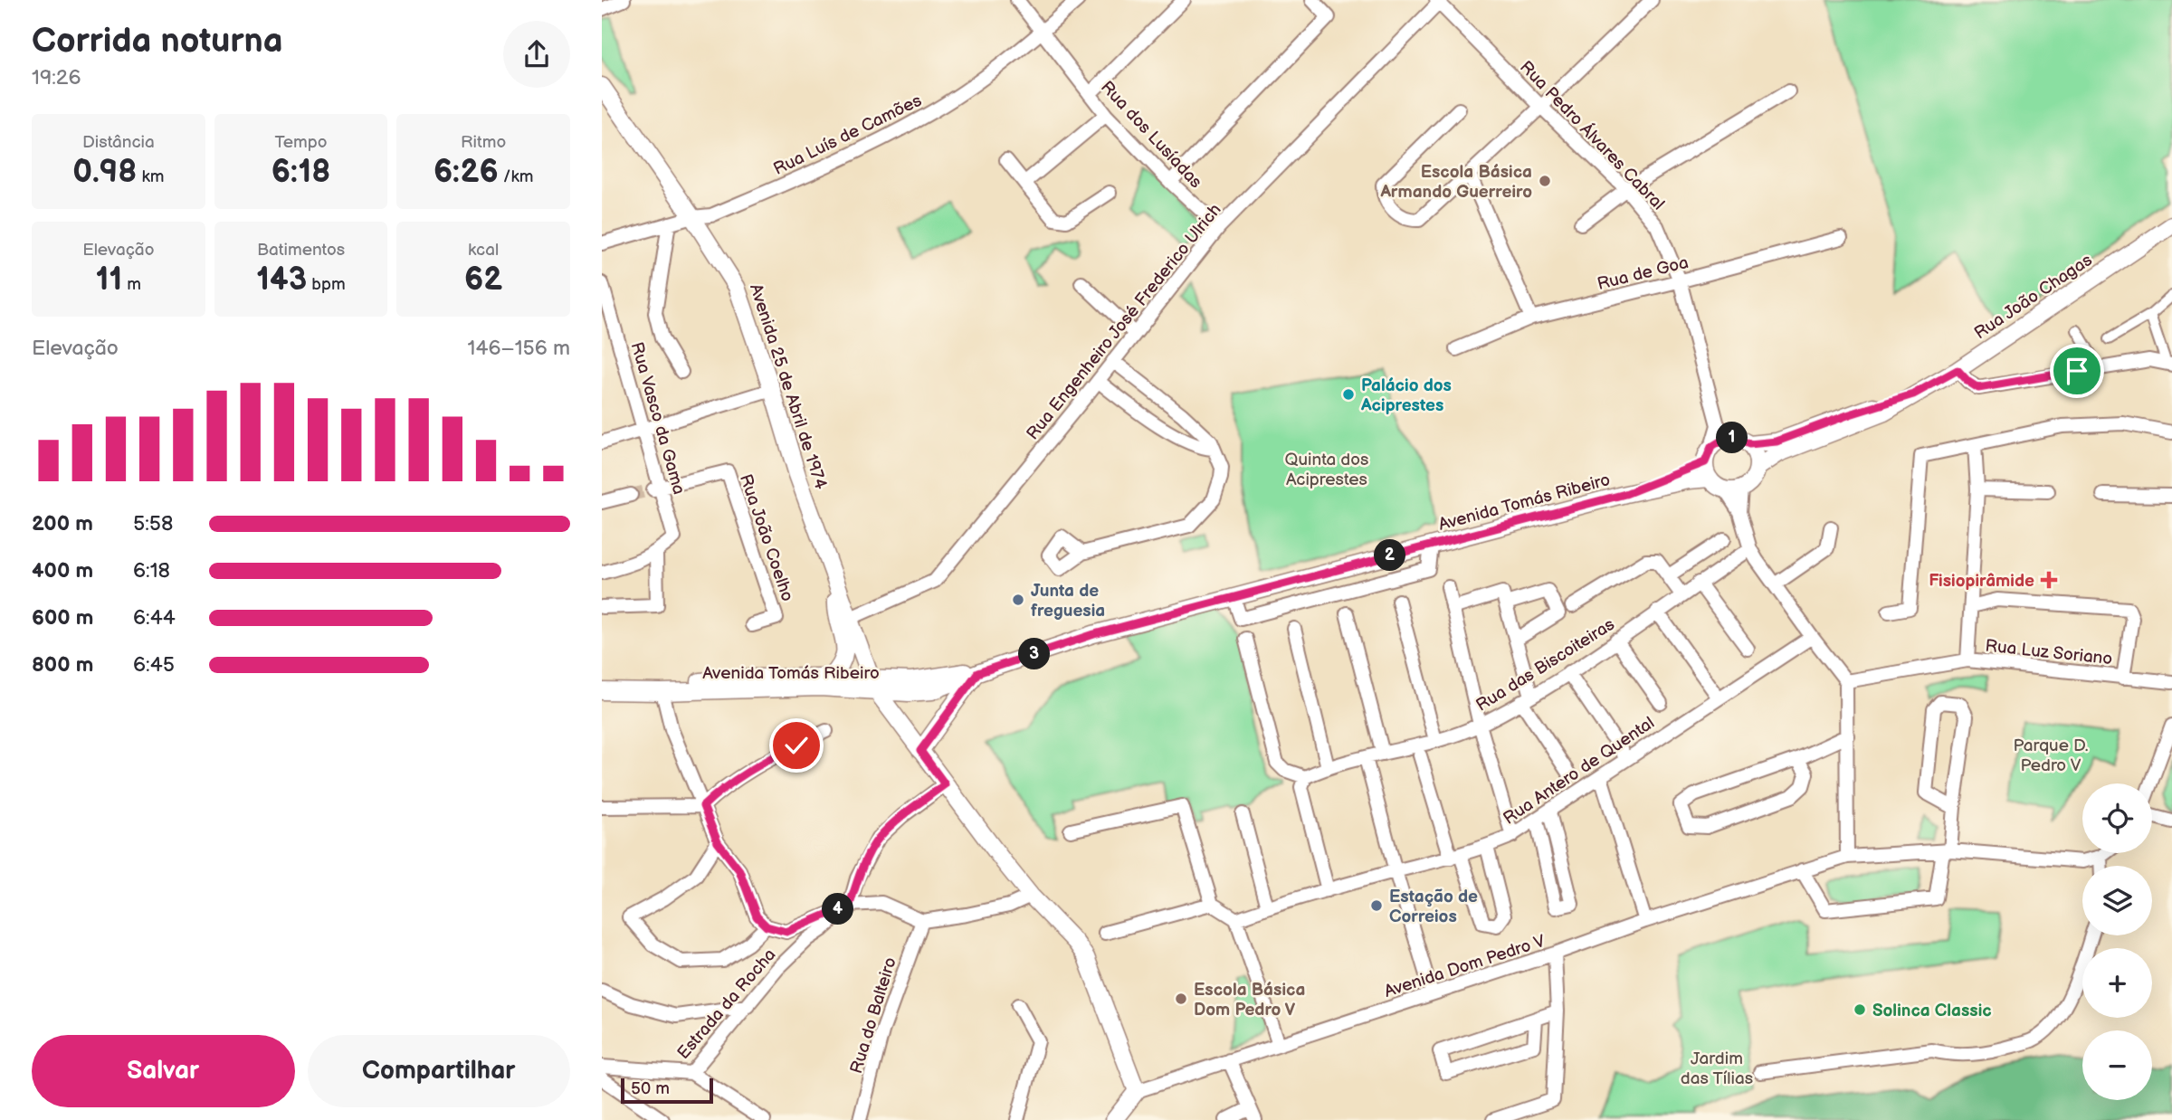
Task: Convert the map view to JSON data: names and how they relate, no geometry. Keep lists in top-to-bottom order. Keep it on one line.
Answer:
{"streets":{"street":["Rua Luís de Camões","Rua dos Lusíadas","Rua Pedro Álvares Cabral","Rua de Goa","Rua João Chagas","Rua Engenheiro José Frederico Ulrich","Avenida 25 de Abril de 1974","Rua Vasco da Gama","Avenida Tomás Ribeiro","Rua João Coelho","Rua Luz Soriano","Rua das Biscoiteiras","Rua Antero de Quental","Avenida Dom Pedro V","Estrada da Rocha","Rua do Balteiro"]},"crossings":[["Rua Luís de Camões","Rua dos Lusíadas"],["Rua Luís de Camões","Avenida 25 de Abril de 1974"],["Rua dos Lusíadas","Rua Engenheiro José Frederico Ulrich"],["Rua Pedro Álvares Cabral","Rua de Goa"],["Rua Pedro Álvares Cabral","Rua Engenheiro José Frederico Ulrich"],["Rua João Chagas","Avenida Tomás Ribeiro"],["Rua Engenheiro José Frederico Ulrich","Avenida 25 de Abril de 1974"],["Avenida 25 de Abril de 1974","Avenida Tomás Ribeiro"],["Avenida 25 de Abril de 1974","Avenida Dom Pedro V"],["Rua Vasco da Gama","Rua João Coelho"]],"parks":["Quinta dos Aciprestes","Parque D. Pedro V","Jardim das Tílias"],"places":{"other":["Escola Básica Armando Guerreiro","Palácio dos Aciprestes","Junta de freguesia","Estação de Correios","Escola Básica Dom Pedro V","Solinca Classic"],"health":["Fisiopirâmide"]},"scale_bar":"50 m","page":{"heading":["Corrida noturna","19:26"],"stats":[["Distância","0.98 km"],["Tempo","6:18"],["Ritmo","6:26 /km"],["Elevação","11 m"],["Batimentos","143 bpm"],["kcal","62"]],"chart":["Elevação","146–156 m"],"pins":["1","2","3","4"],"list":[{"name":"200 m","note":"5:58"},{"name":"400 m","note":"6:18"},{"name":"600 m","note":"6:44"},{"name":"800 m","note":"6:45"}],"map_buttons":["+","−"],"buttons":["Salvar","Compartilhar"],"scale":"50 m"}}
